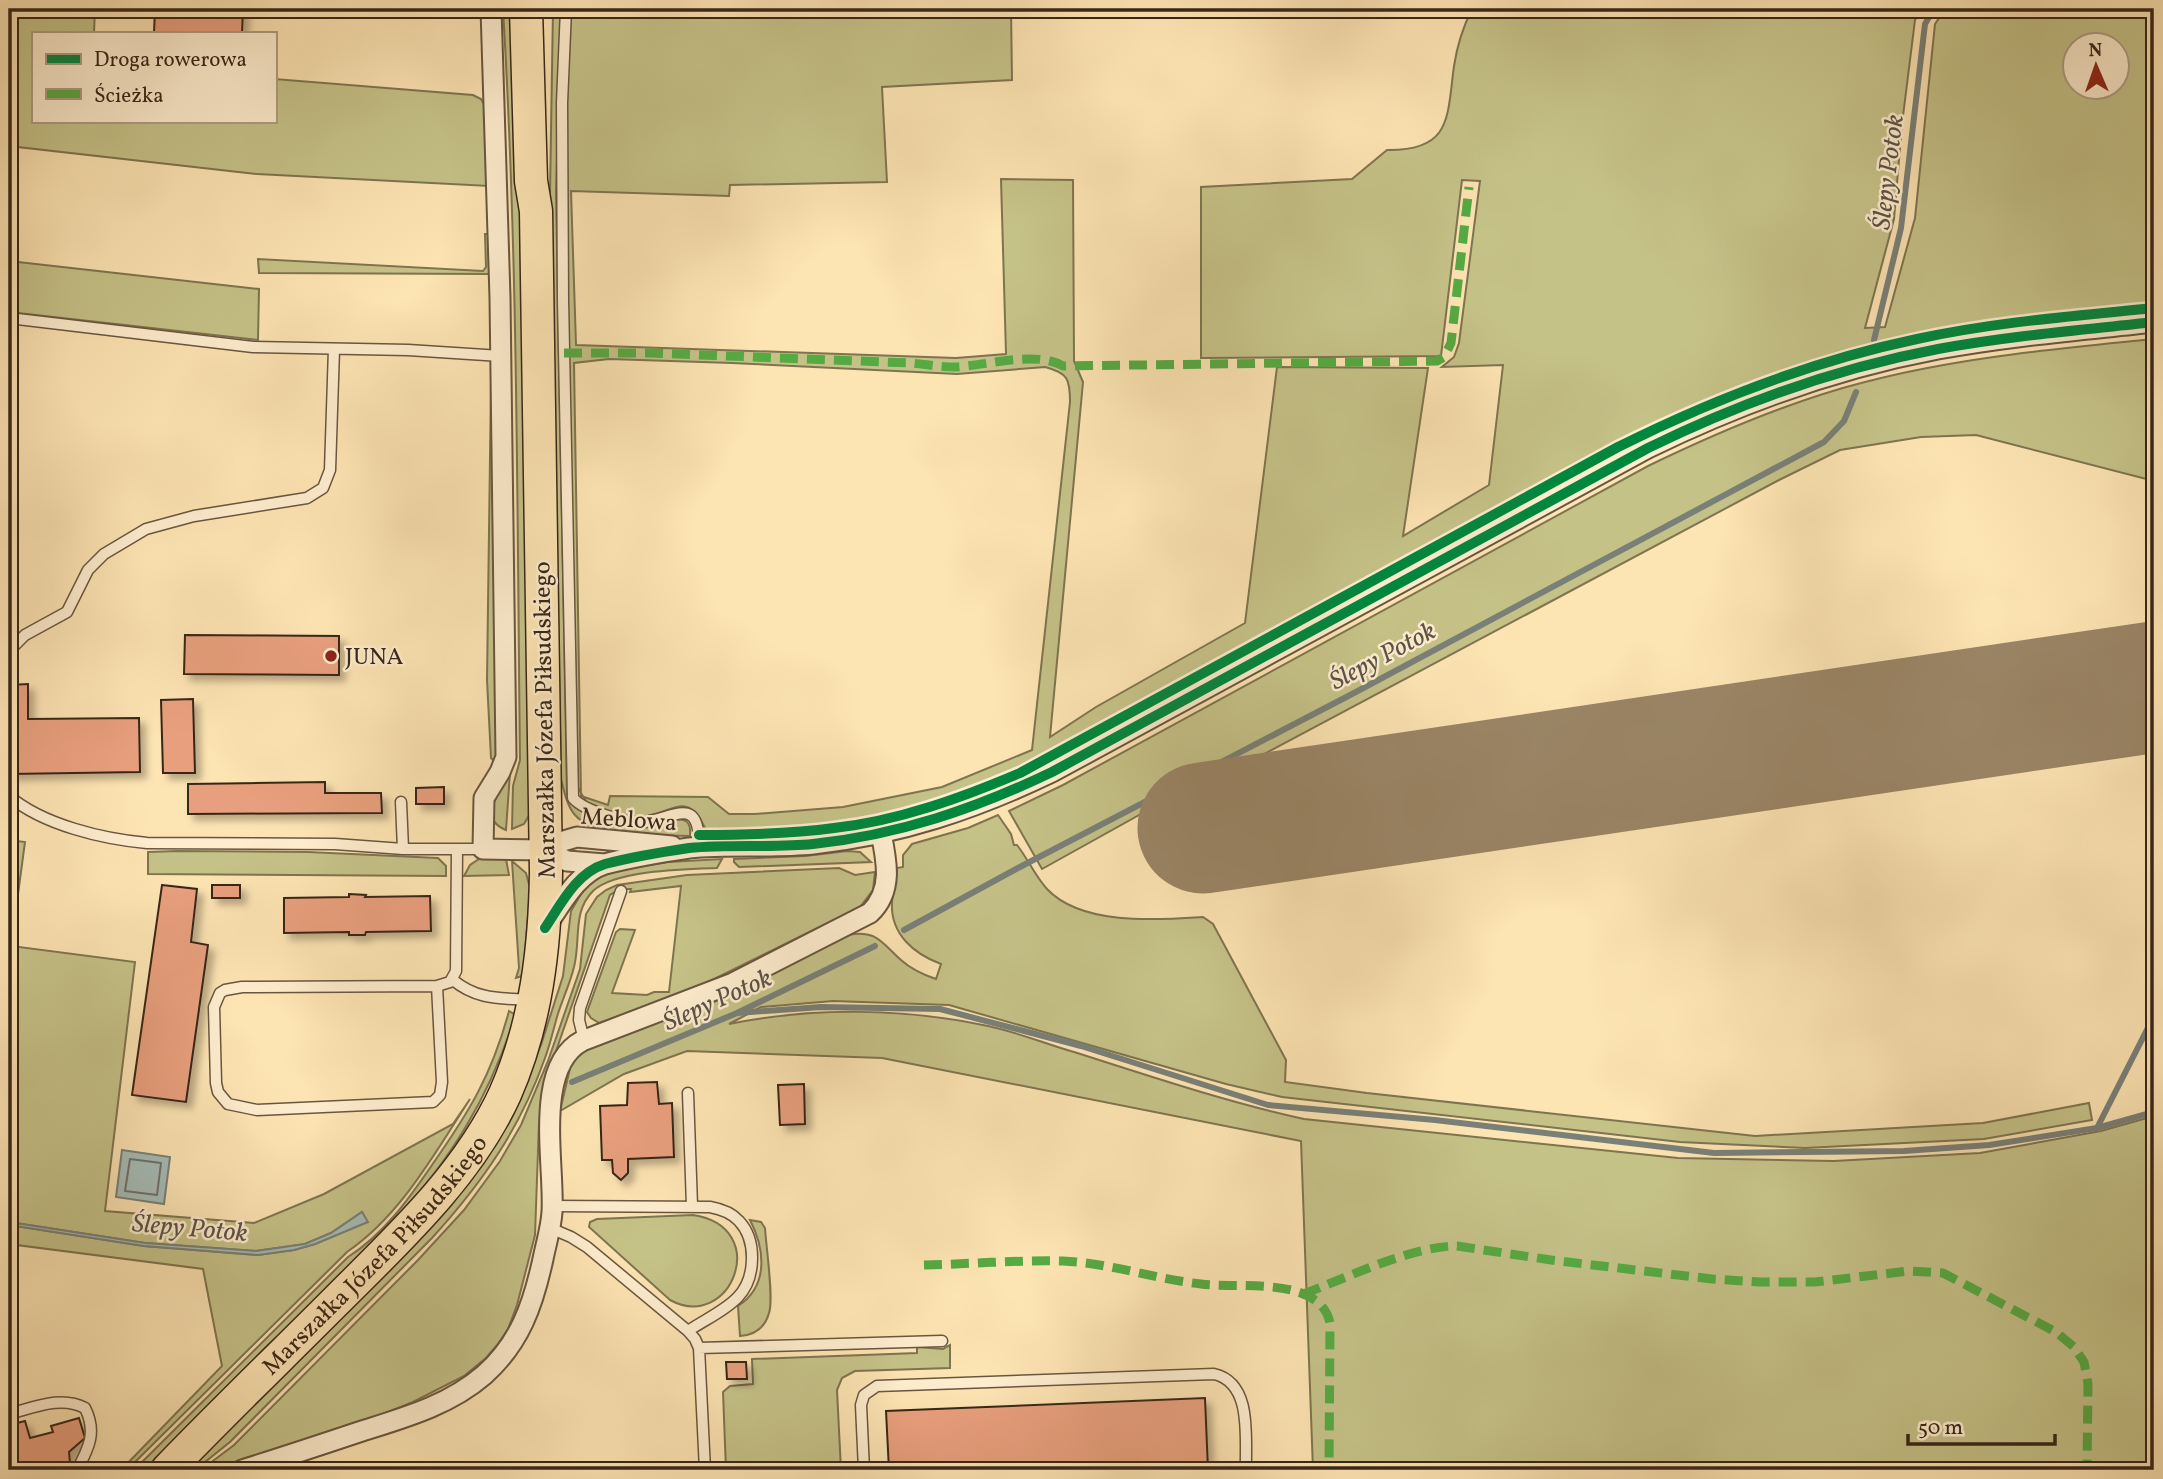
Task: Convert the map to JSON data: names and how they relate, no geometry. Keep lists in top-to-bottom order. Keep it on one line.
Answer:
{"streets":{"main road":["Marszałka Józefa Piłsudskiego"],"street":["Meblowa"]},"crossings":[["Marszałka Józefa Piłsudskiego","Meblowa"]],"water":["Ślepy Potok"],"places":["JUNA"],"legend":["Droga rowerowa","Ścieżka"],"scale_bar":"50 m","north":"top"}
